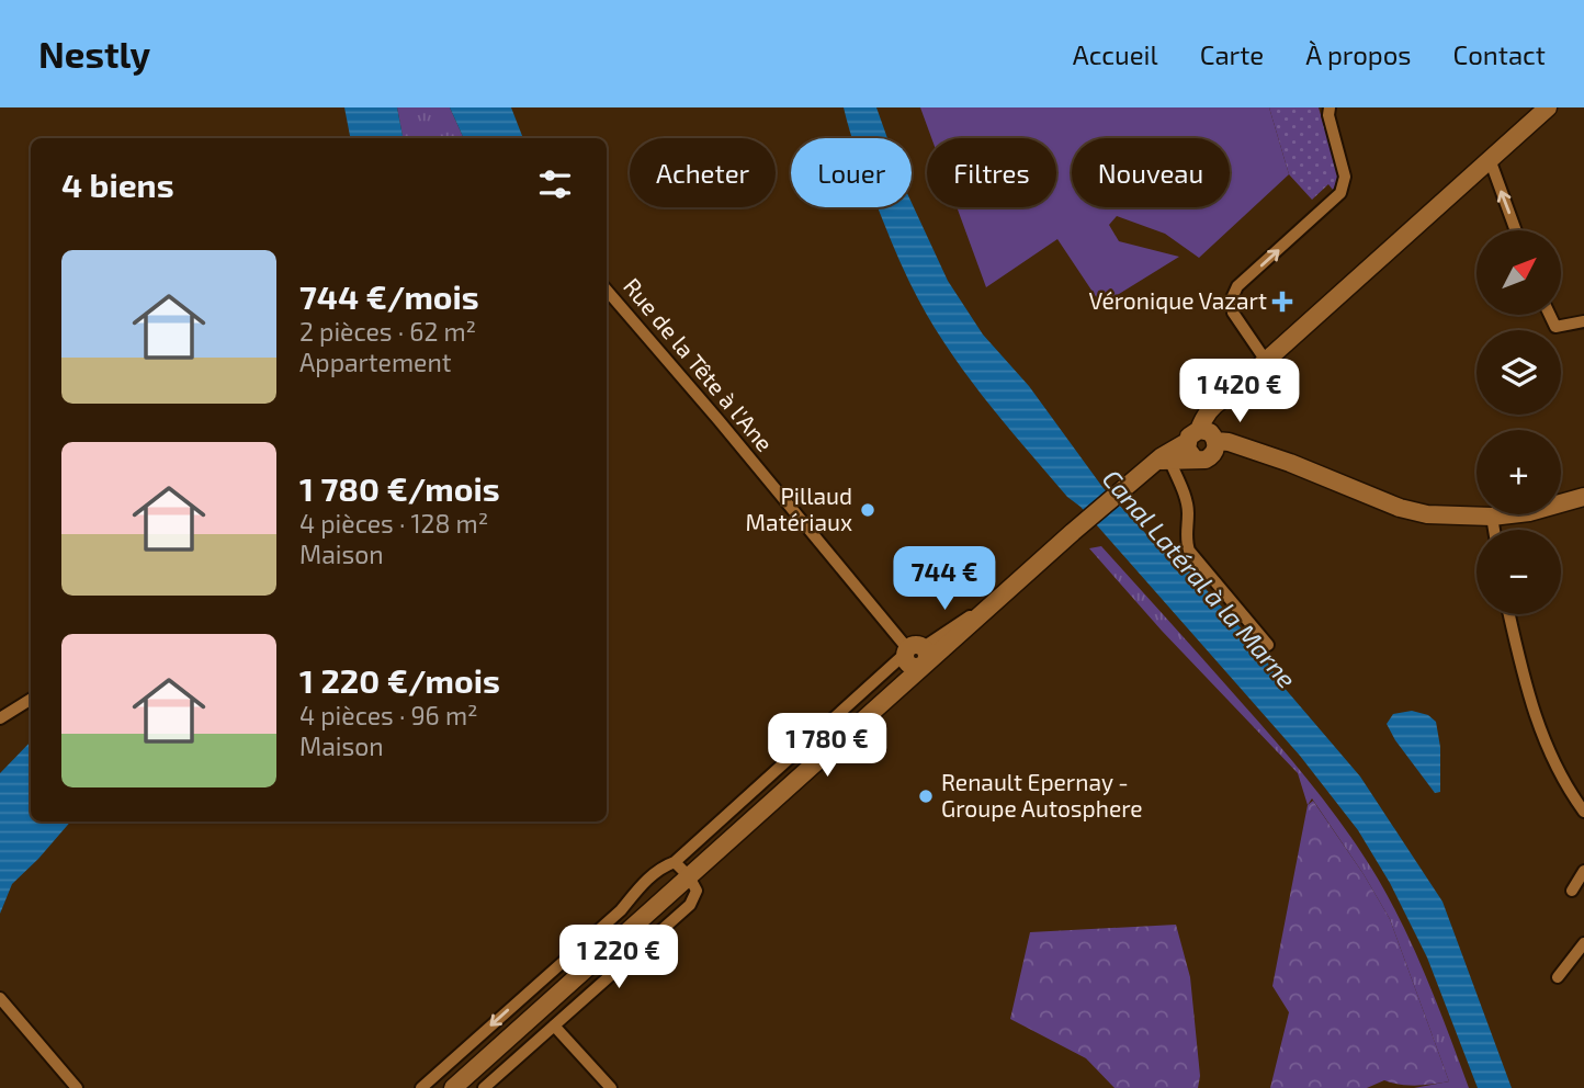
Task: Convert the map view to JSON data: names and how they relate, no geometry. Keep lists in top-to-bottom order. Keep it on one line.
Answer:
{"streets":{"street":["Rue de la Tête à l'Ane"]},"water":["Canal Latéral à la Marne"],"places":{"health":["Véronique Vazart"],"other":["Pillaud Matériaux","Renault Epernay - Groupe Autosphere"]},"north":"top right","page":{"header":"Nestly","nav":["Accueil","Carte","À propos","Contact"],"chip":["Acheter","Louer","Filtres","Nouveau"],"heading":"4 biens","map_buttons":["+","−"],"list":[{"name":"744 €/mois","note":"2 pièces · 62 m² · Appartement"},{"name":"1 780 €/mois","note":"4 pièces · 128 m² · Maison"},{"name":"1 220 €/mois","note":"4 pièces · 96 m² · Maison"}],"price":["1 420 €","744 €","1 780 €","1 220 €"]}}
